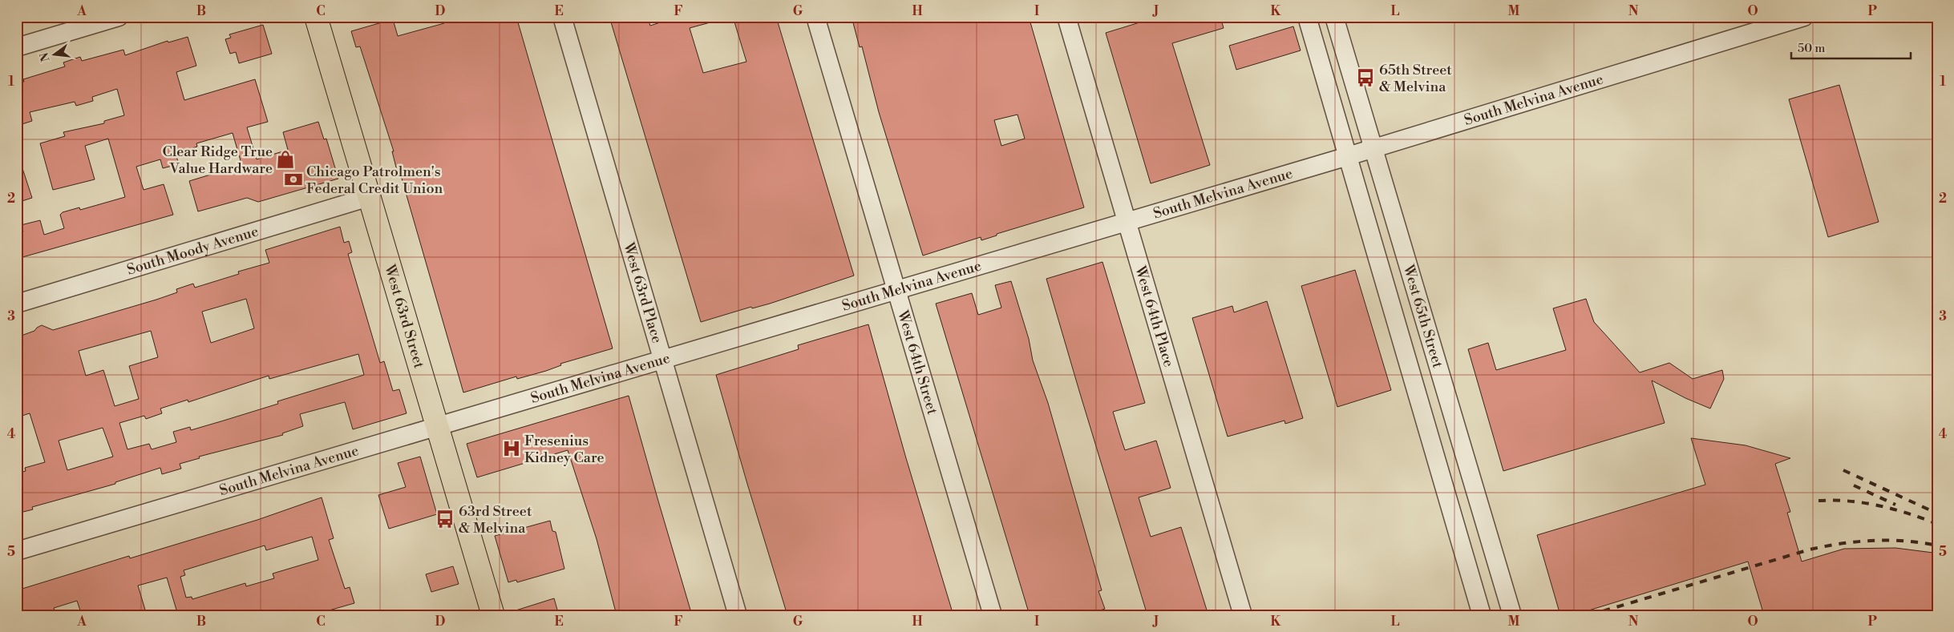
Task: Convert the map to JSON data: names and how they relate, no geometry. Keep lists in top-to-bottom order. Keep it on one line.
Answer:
{"streets":{"main road":["West 63rd Street"],"street":["South Melvina Avenue","South Moody Avenue","West 63rd Place","West 64th Place","West 65th Street","West 64th Street"]},"crossings":[["South Melvina Avenue","West 63rd Place"],["South Melvina Avenue","West 64th Place"],["South Melvina Avenue","West 63rd Street"],["South Melvina Avenue","West 65th Street"],["South Melvina Avenue","West 64th Street"],["South Moody Avenue","West 63rd Street"]],"places":{"bus stop":["65th Street & Melvina","63rd Street & Melvina"],"shop":["Clear Ridge True Value Hardware"],"bank":["Chicago Patrolmen's Federal Credit Union"],"hospital":["Fresenius Kidney Care"]},"scale_bar":"50 m","north":"left","grid":{"columns":["A","B","C","D","E","F","G","H","I","J","K","L","M","N","O","P"],"rows":["1","2","3","4","5"]}}
